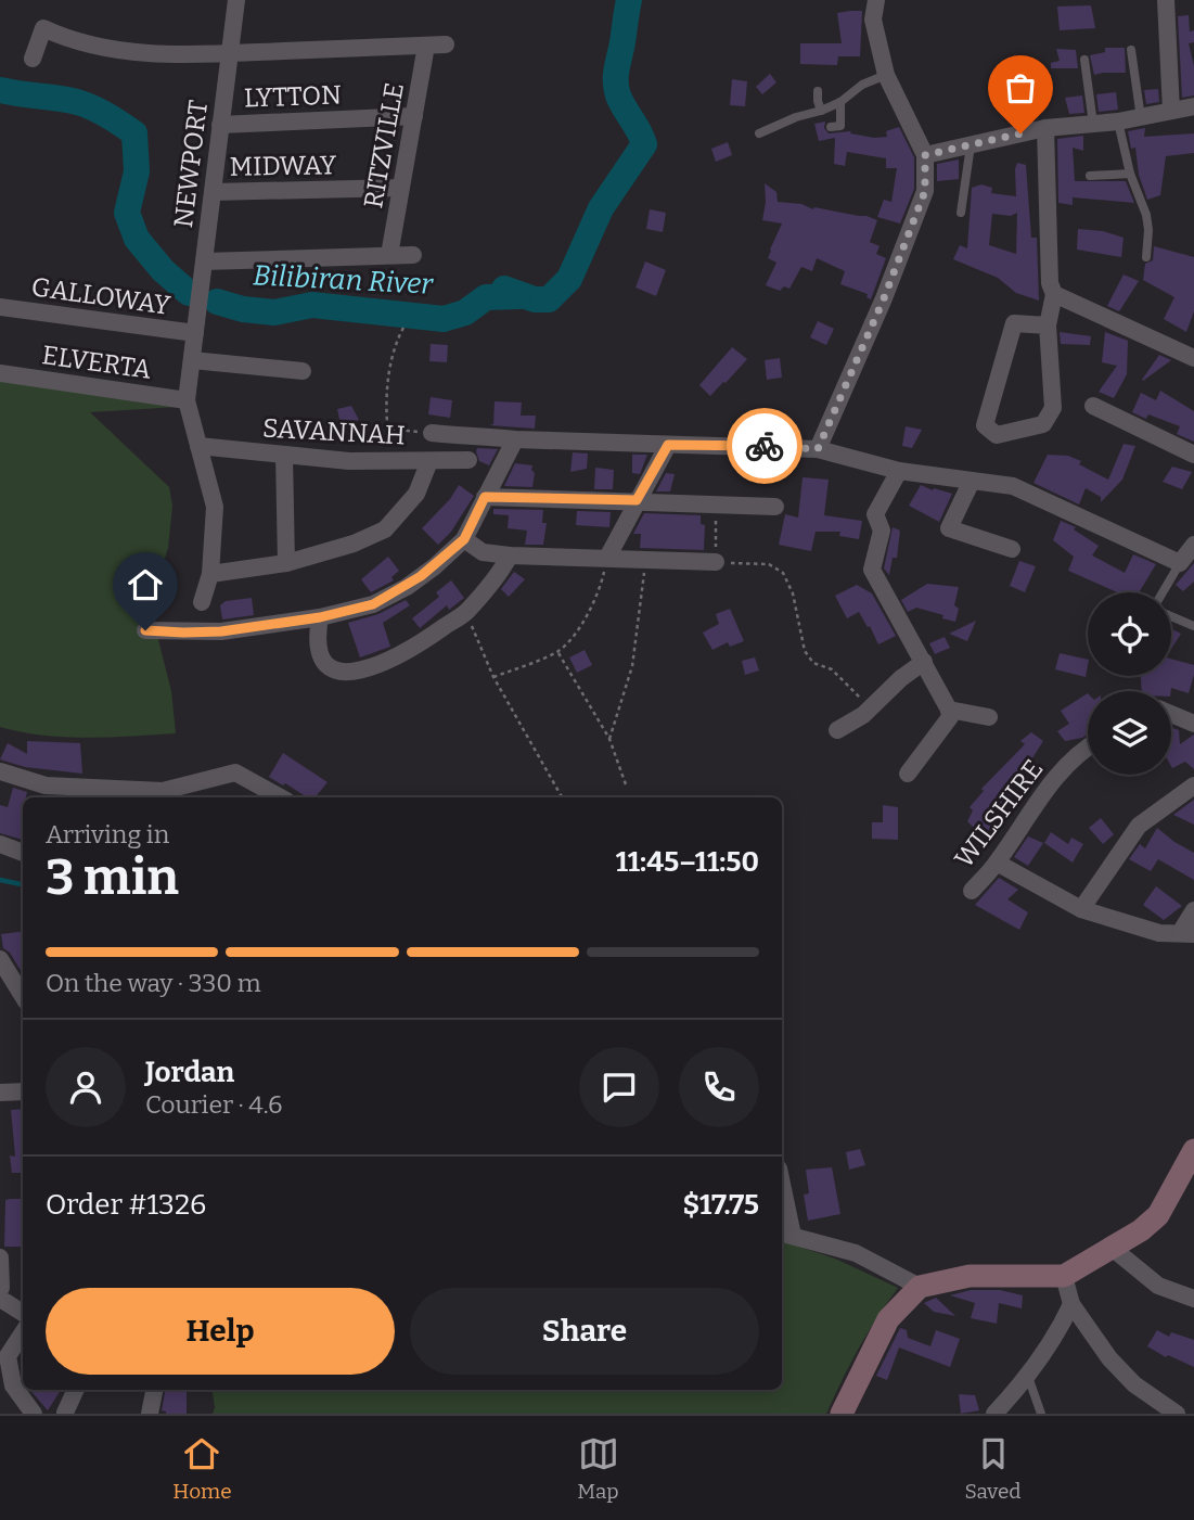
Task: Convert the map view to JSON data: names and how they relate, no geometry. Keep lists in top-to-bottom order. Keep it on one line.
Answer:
{"streets":{"street":["LYTTON","RITZVILLE","NEWPORT","MIDWAY","GALLOWAY","ELVERTA","SAVANNAH","WILSHIRE"]},"crossings":[["LYTTON","RITZVILLE"],["LYTTON","NEWPORT"],["RITZVILLE","MIDWAY"],["NEWPORT","MIDWAY"],["NEWPORT","GALLOWAY"],["NEWPORT","ELVERTA"]],"water":["Bilibiran River"],"page":{"heading":["3 min","Arriving in","11:45–11:50"],"panel":["Jordan","Courier · 4.6","Order #1326","$17.75"],"bar":"On the way · 330 m","buttons":["Help","Share"],"tabs":["Home","Map","Saved"]}}
